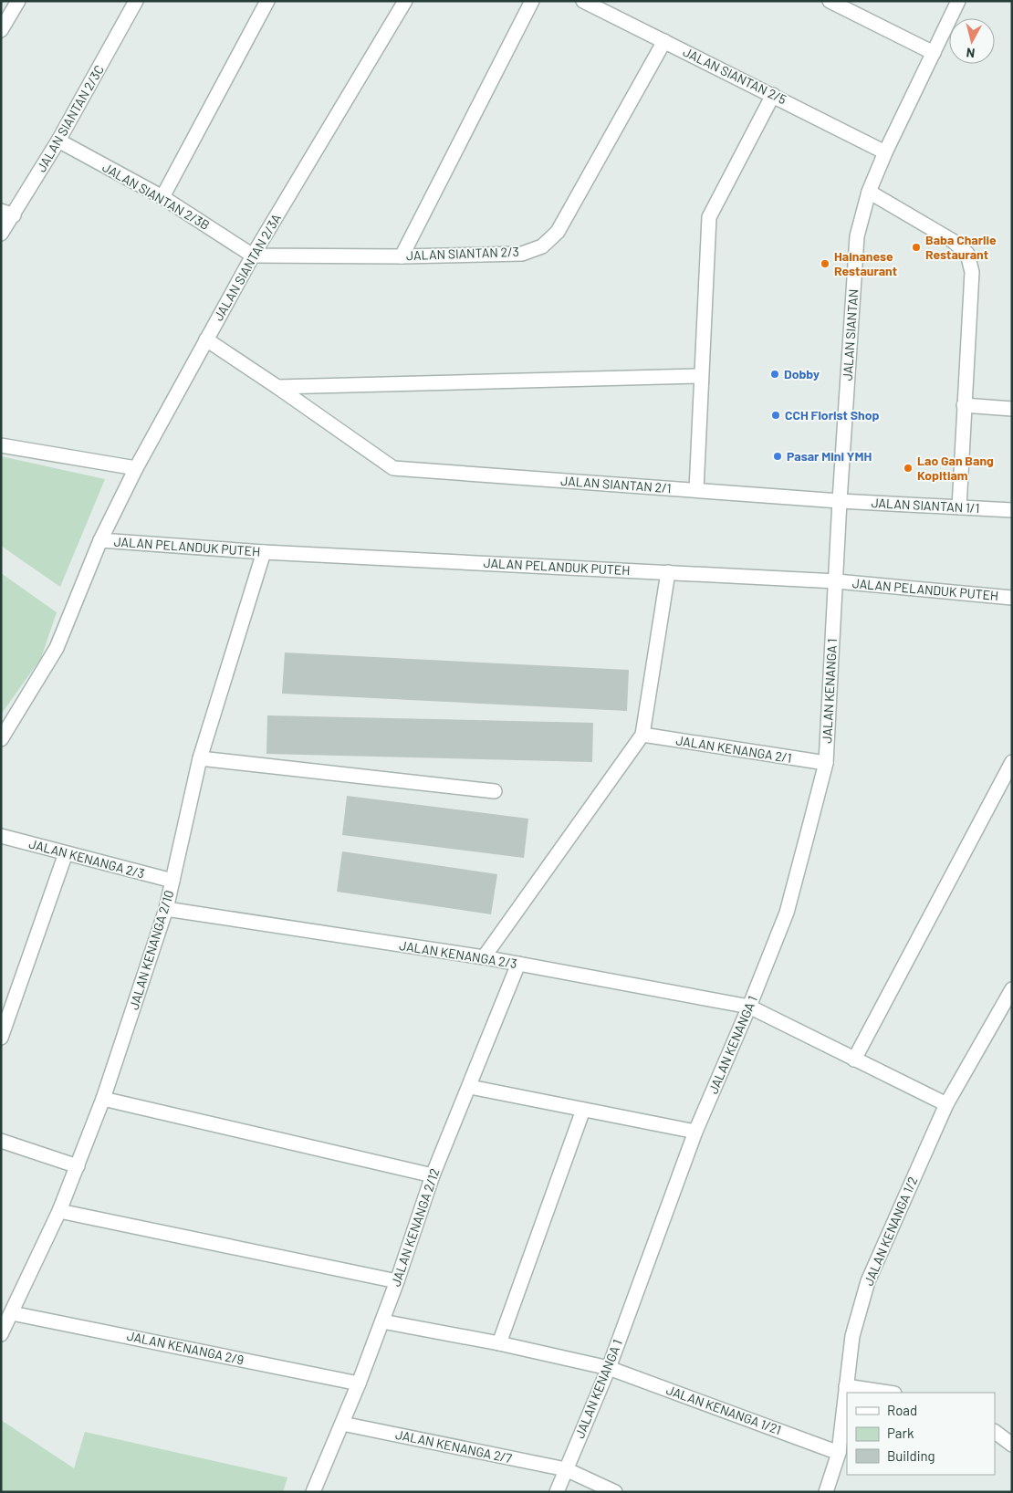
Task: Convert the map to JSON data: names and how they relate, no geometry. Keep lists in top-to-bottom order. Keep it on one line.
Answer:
{"streets":{"street":["JALAN SIANTAN 2/5","JALAN SIANTAN 2/3C","JALAN SIANTAN 2/3B","JALAN SIANTAN 2/3","JALAN SIANTAN 2/3A","JALAN SIANTAN","JALAN SIANTAN 2/1","JALAN SIANTAN 1/1","JALAN PELANDUK PUTEH","JALAN KENANGA 1","JALAN KENANGA 2/1","JALAN KENANGA 2/3","JALAN KENANGA 2/10","JALAN KENANGA 2/12","JALAN KENANGA 1/2","JALAN KENANGA 2/9","JALAN KENANGA 1/21","JALAN KENANGA 2/7"]},"crossings":[["JALAN SIANTAN 2/5","JALAN SIANTAN 2/3"],["JALAN SIANTAN 2/5","JALAN SIANTAN"],["JALAN SIANTAN 2/3C","JALAN SIANTAN 2/3B"],["JALAN SIANTAN 2/3B","JALAN SIANTAN 2/3"],["JALAN SIANTAN 2/3B","JALAN SIANTAN 2/3A"],["JALAN SIANTAN 2/3","JALAN SIANTAN 2/3A"],["JALAN SIANTAN 2/3A","JALAN PELANDUK PUTEH"],["JALAN SIANTAN","JALAN SIANTAN 2/1"],["JALAN SIANTAN","JALAN SIANTAN 1/1"],["JALAN SIANTAN","JALAN PELANDUK PUTEH"],["JALAN SIANTAN","JALAN KENANGA 1"],["JALAN SIANTAN 2/1","JALAN SIANTAN 1/1"],["JALAN PELANDUK PUTEH","JALAN KENANGA 1"],["JALAN PELANDUK PUTEH","JALAN KENANGA 2/10"],["JALAN KENANGA 1","JALAN KENANGA 2/1"],["JALAN KENANGA 1","JALAN KENANGA 2/3"],["JALAN KENANGA 1","JALAN KENANGA 1/21"],["JALAN KENANGA 1","JALAN KENANGA 2/7"],["JALAN KENANGA 2/3","JALAN KENANGA 2/10"],["JALAN KENANGA 2/3","JALAN KENANGA 2/12"],["JALAN KENANGA 2/3","JALAN KENANGA 1/2"],["JALAN KENANGA 2/10","JALAN KENANGA 2/9"],["JALAN KENANGA 2/12","JALAN KENANGA 2/9"],["JALAN KENANGA 2/12","JALAN KENANGA 1/21"],["JALAN KENANGA 2/12","JALAN KENANGA 2/7"],["JALAN KENANGA 1/2","JALAN KENANGA 1/21"]],"places":["Baba Charlie Restaurant","Hainanese Restaurant","Dobby","CCH Florist Shop","Pasar Mini YMH","Lao Gan Bang Kopitiam"],"legend":["Road","Park","Building"],"north":"bottom"}
